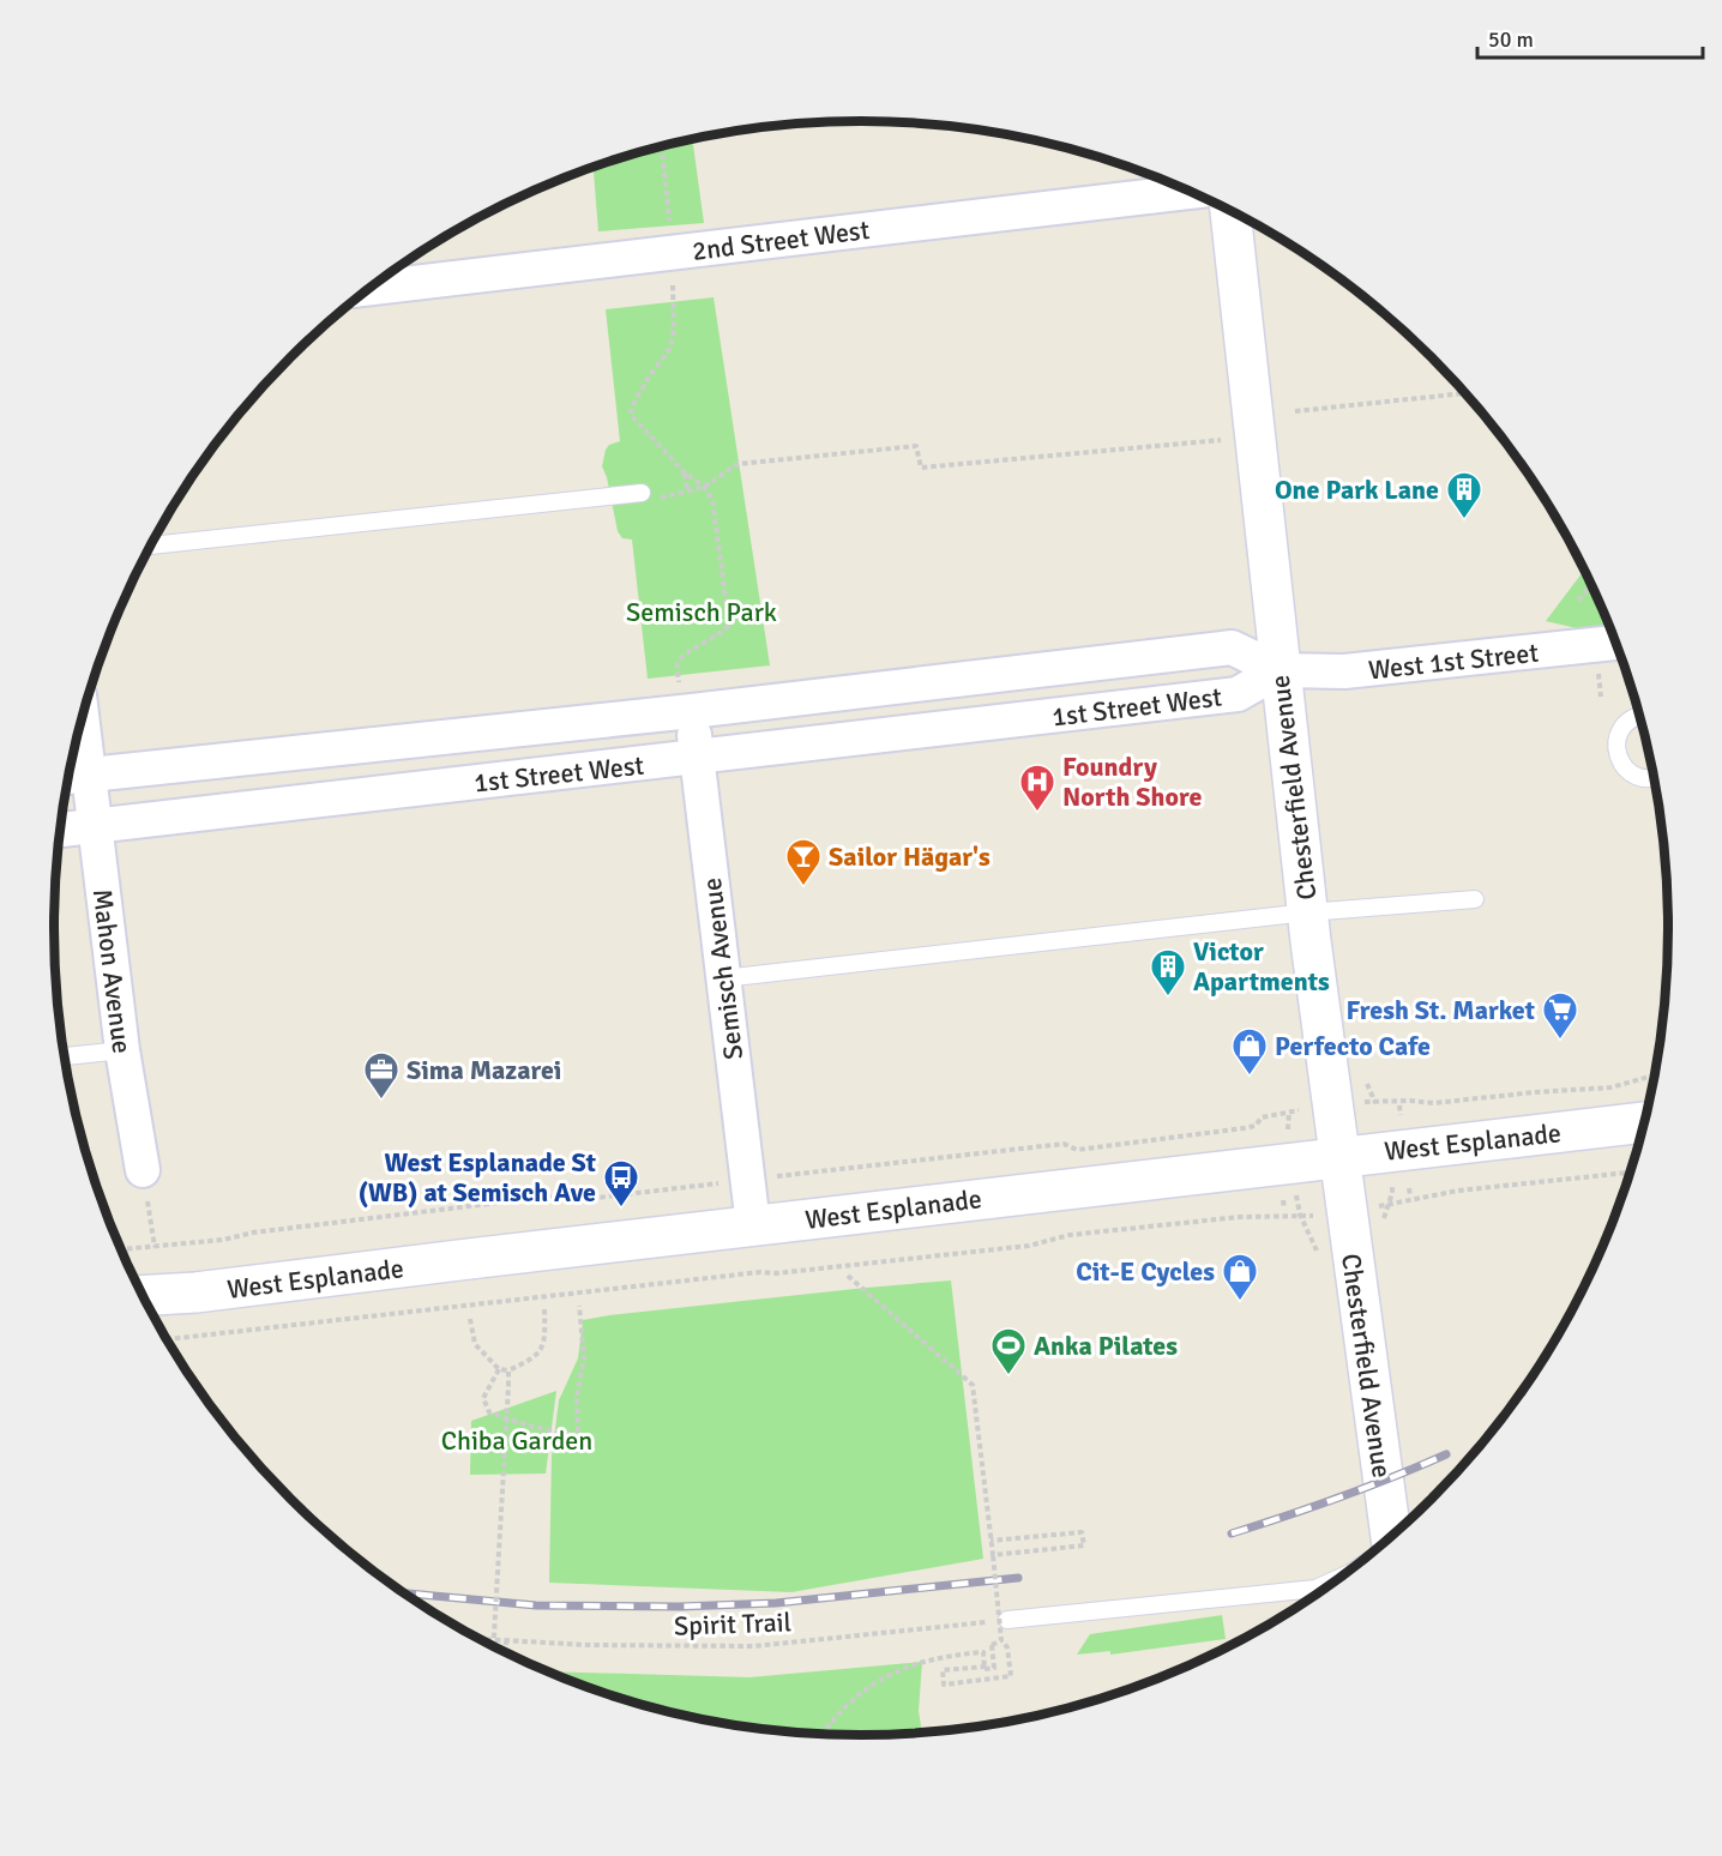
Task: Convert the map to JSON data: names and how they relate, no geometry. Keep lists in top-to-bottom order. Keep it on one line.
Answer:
{"streets":{"main road":["Chesterfield Avenue","West Esplanade"],"street":["2nd Street West","West 1st Street","1st Street West","Semisch Avenue","Mahon Avenue"],"path":["Spirit Trail"]},"crossings":[["West 1st Street","1st Street West"],["West 1st Street","Chesterfield Avenue"],["1st Street West","Chesterfield Avenue"],["1st Street West","Semisch Avenue"],["1st Street West","Mahon Avenue"],["Chesterfield Avenue","West Esplanade"],["Semisch Avenue","West Esplanade"]],"parks":["Semisch Park","Chiba Garden"],"places":{"building":["One Park Lane","Victor Apartments"],"hospital":["Foundry North Shore"],"bar":["Sailor Hägar's"],"supermarket":["Fresh St. Market"],"shop":["Perfecto Cafe","Cit-E Cycles"],"office":["Sima Mazarei"],"bus stop":["West Esplanade St (WB) at Semisch Ave"],"sports":["Anka Pilates"]},"scale_bar":"50 m"}
